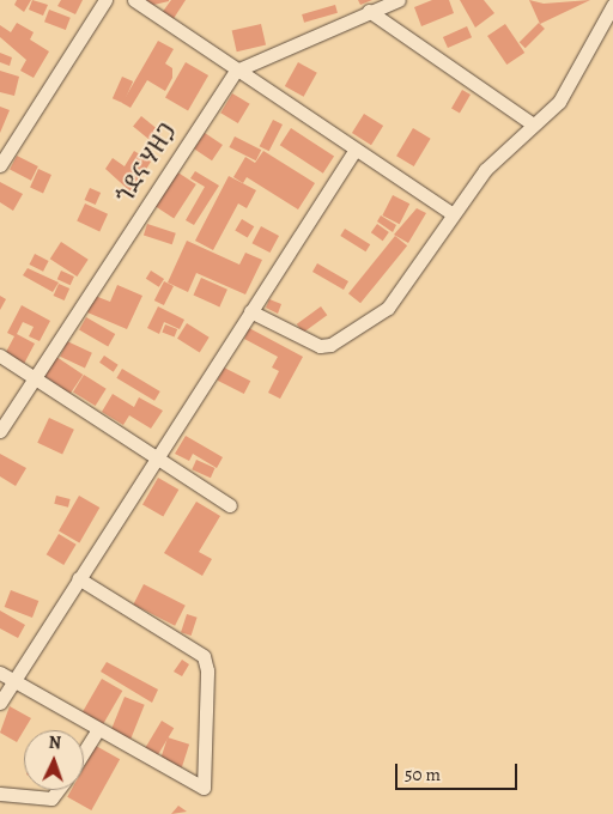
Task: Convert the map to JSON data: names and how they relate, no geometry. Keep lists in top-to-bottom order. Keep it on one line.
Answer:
{"streets":{"street":["ጎደና ሃዘጋ"]},"scale_bar":"50 m","north":"top"}
